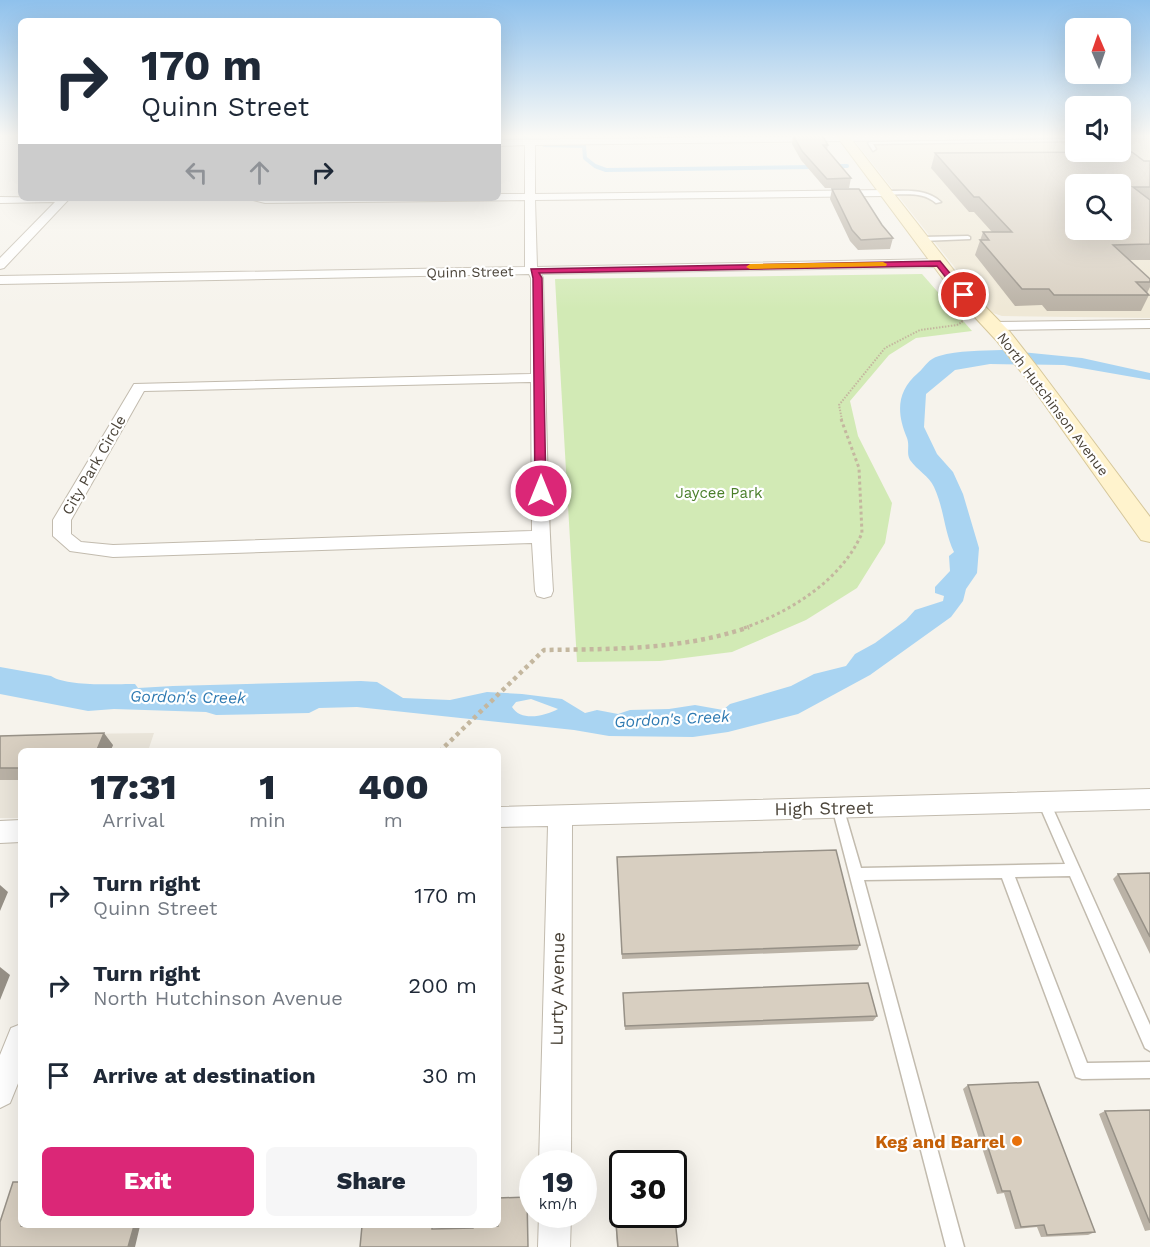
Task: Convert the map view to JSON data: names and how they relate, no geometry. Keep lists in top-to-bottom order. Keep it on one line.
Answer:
{"streets":{"main road":["North Hutchinson Avenue"],"street":["Quinn Street","City Park Circle","High Street","Lurty Avenue"]},"crossings":[["Quinn Street","North Hutchinson Avenue"],["High Street","Lurty Avenue"]],"water":["Gordon's Creek"],"parks":["Jaycee Park"],"places":["Keg and Barrel"],"north":"top","page":{"turn":["170 m","Quinn Street"],"eta":["17:31","Arrival","1","min","400","m"],"list":[{"name":"Turn right","note":"Quinn Street","value":"170 m"},{"name":"Turn right","note":"North Hutchinson Avenue","value":"200 m"},{"name":"Arrive at destination","value":"30 m"}],"buttons":["Exit","Share"],"speed":"19 km/h","limit":"30"}}
